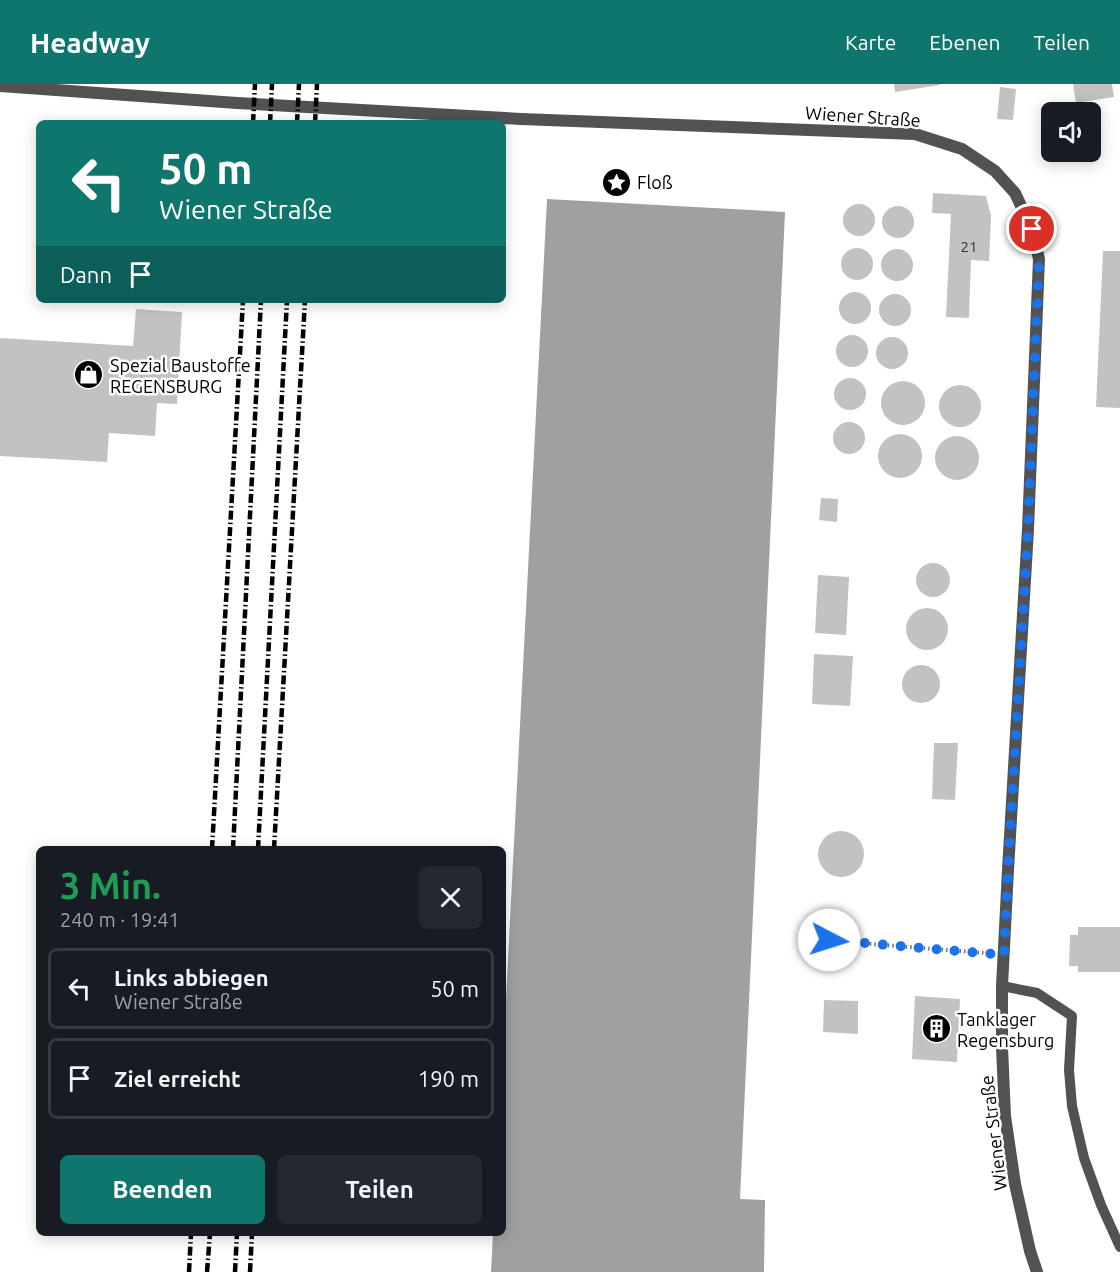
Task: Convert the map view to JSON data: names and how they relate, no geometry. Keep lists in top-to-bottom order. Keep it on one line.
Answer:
{"streets":{"street":["Wiener Straße"]},"places":{"place":["Floß"],"shop":["Spezial Baustoffe REGENSBURG"],"building":["Tanklager Regensburg"]},"house_numbers":["21"],"page":{"header":"Headway","nav":["Karte","Ebenen","Teilen"],"turn":["50 m","Wiener Straße"],"then":"Dann","heading":["3 Min.","240 m · 19:41"],"list":[{"name":"Links abbiegen","note":"Wiener Straße","value":"50 m"},{"name":"Ziel erreicht","value":"190 m"}],"buttons":["Beenden","Teilen"]}}
